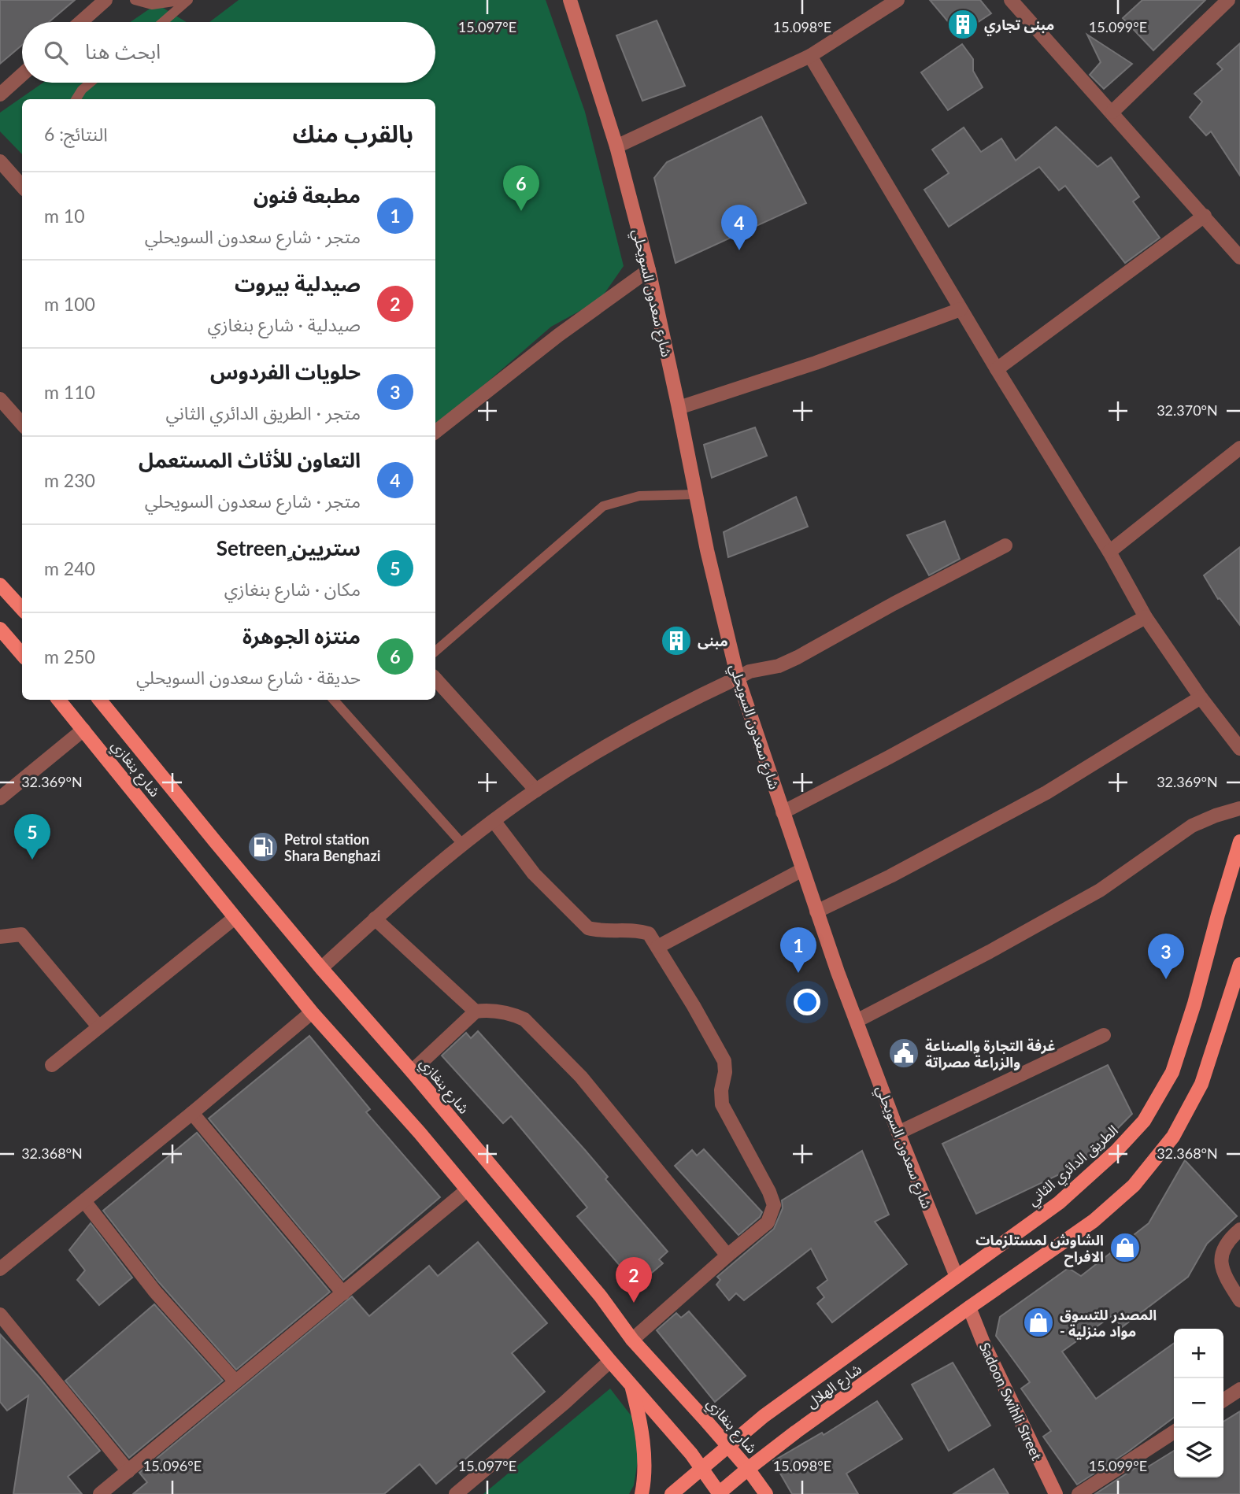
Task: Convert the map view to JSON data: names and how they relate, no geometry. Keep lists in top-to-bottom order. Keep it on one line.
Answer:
{"streets":{"main road":["شارع سعدون السويحلي","شارع بنغازي","الطريق الدائري الثاني","شارع الهلال","Sadoon Swihli Street"]},"crossings":[["شارع سعدون السويحلي","الطريق الدائري الثاني"],["شارع بنغازي","الطريق الدائري الثاني"],["شارع بنغازي","شارع الهلال"],["شارع الهلال","Sadoon Swihli Street"]],"places":{"building":["مبنى تجاري","مبنى"],"fuel station":["Petrol station Shara Benghazi"],"public building":["غرفة التجارة والصناعة والزراعة مصراتة"],"shop":["الشاوش لمستلزمات الافراح","المصدر للتسوق - مواد منزلية"]},"page":{"search":"ابحث هنا","heading":["بالقرب منك","النتائج: 6"],"pins":["6","4","5","1","3","2"],"list":[{"mark":"1","name":"مطبعة فنون","note":"متجر · شارع سعدون السويحلي","value":"10 m"},{"mark":"2","name":"صيدلية بيروت","note":"صيدلية · شارع بنغازي","value":"100 m"},{"mark":"3","name":"حلويات الفردوس","note":"متجر · الطريق الدائري الثاني","value":"110 m"},{"mark":"4","name":"التعاون للأثاث المستعمل","note":"متجر · شارع سعدون السويحلي","value":"230 m"},{"mark":"5","name":"ستريين ٍSetreen","note":"مكان · شارع بنغازي","value":"240 m"},{"mark":"6","name":"منتزه الجوهرة","note":"حديقة · شارع سعدون السويحلي","value":"250 m"}],"map_buttons":["+","−"]},"coordinates":["15.097°E","15.098°E","15.099°E","32.370°N","32.369°N","32.368°N","15.096°E"]}
